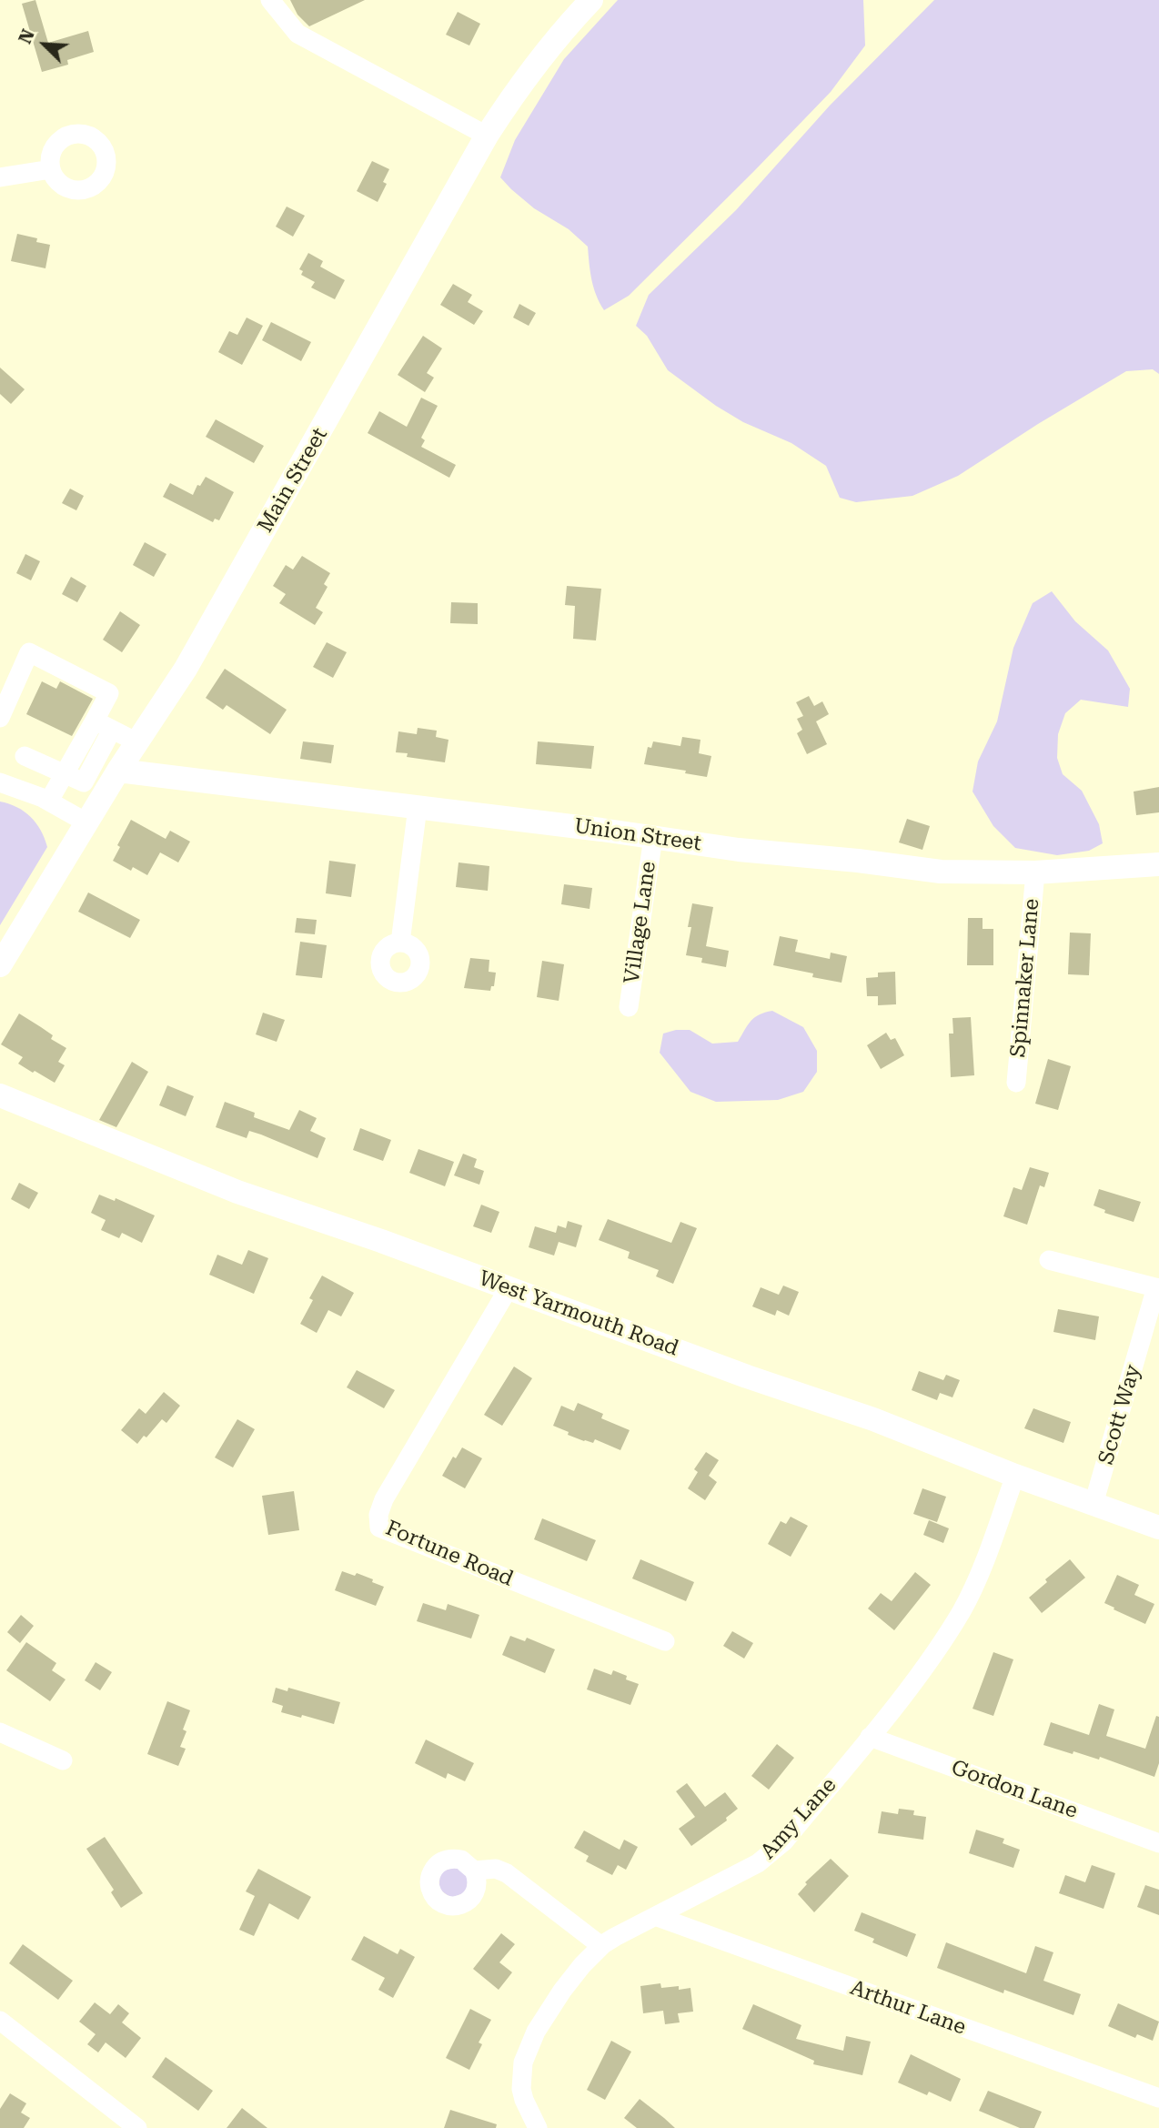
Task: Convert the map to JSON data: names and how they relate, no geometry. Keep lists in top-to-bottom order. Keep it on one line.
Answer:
{"streets":{"main road":["Main Street","Union Street","West Yarmouth Road"],"street":["Village Lane","Spinnaker Lane","Scott Way","Fortune Road","Gordon Lane","Amy Lane","Arthur Lane"]},"crossings":[["Main Street","Union Street"],["Union Street","Village Lane"],["Union Street","Spinnaker Lane"],["West Yarmouth Road","Scott Way"],["West Yarmouth Road","Fortune Road"],["West Yarmouth Road","Amy Lane"],["Gordon Lane","Amy Lane"],["Amy Lane","Arthur Lane"]],"north":"top left"}
